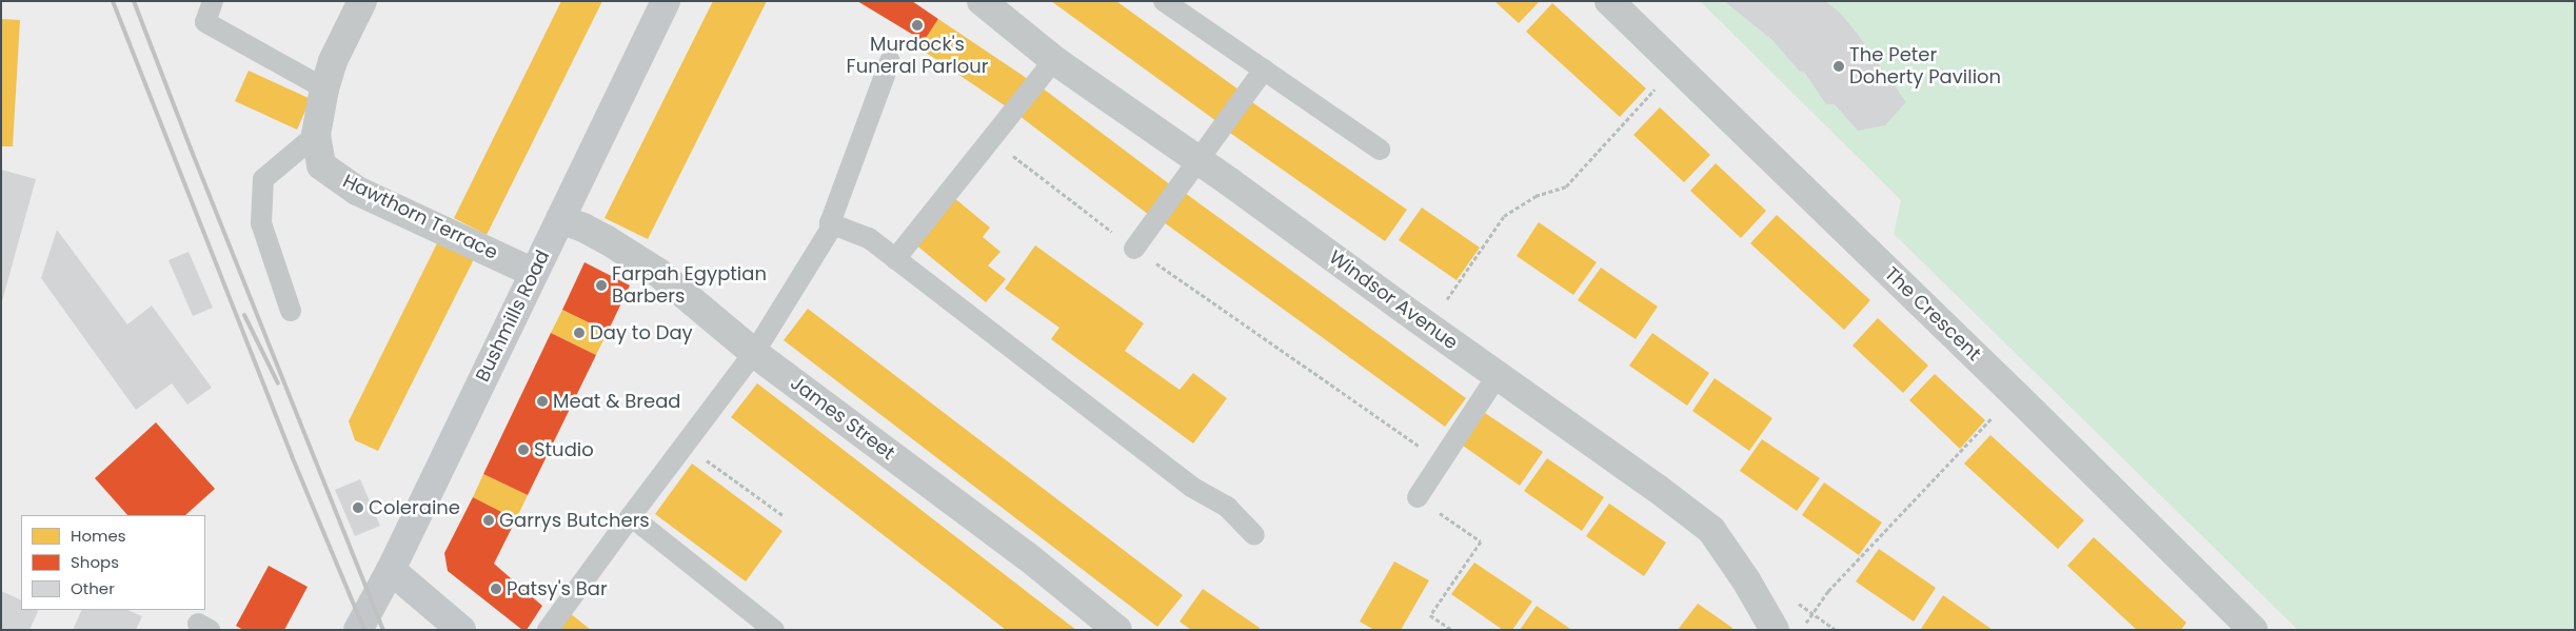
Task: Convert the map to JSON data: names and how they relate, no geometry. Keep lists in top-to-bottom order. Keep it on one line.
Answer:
{"streets":{"main road":["Bushmills Road"],"street":["Hawthorn Terrace","Windsor Avenue","The Crescent","James Street"]},"crossings":[["Hawthorn Terrace","Bushmills Road"],["Bushmills Road","James Street"]],"places":["Murdock's Funeral Parlour","The Peter Doherty Pavilion","Farpah Egyptian Barbers","Day to Day","Meat & Bread","Studio","Coleraine","Garrys Butchers","Patsy's Bar"],"legend":["Homes","Shops","Other"]}
